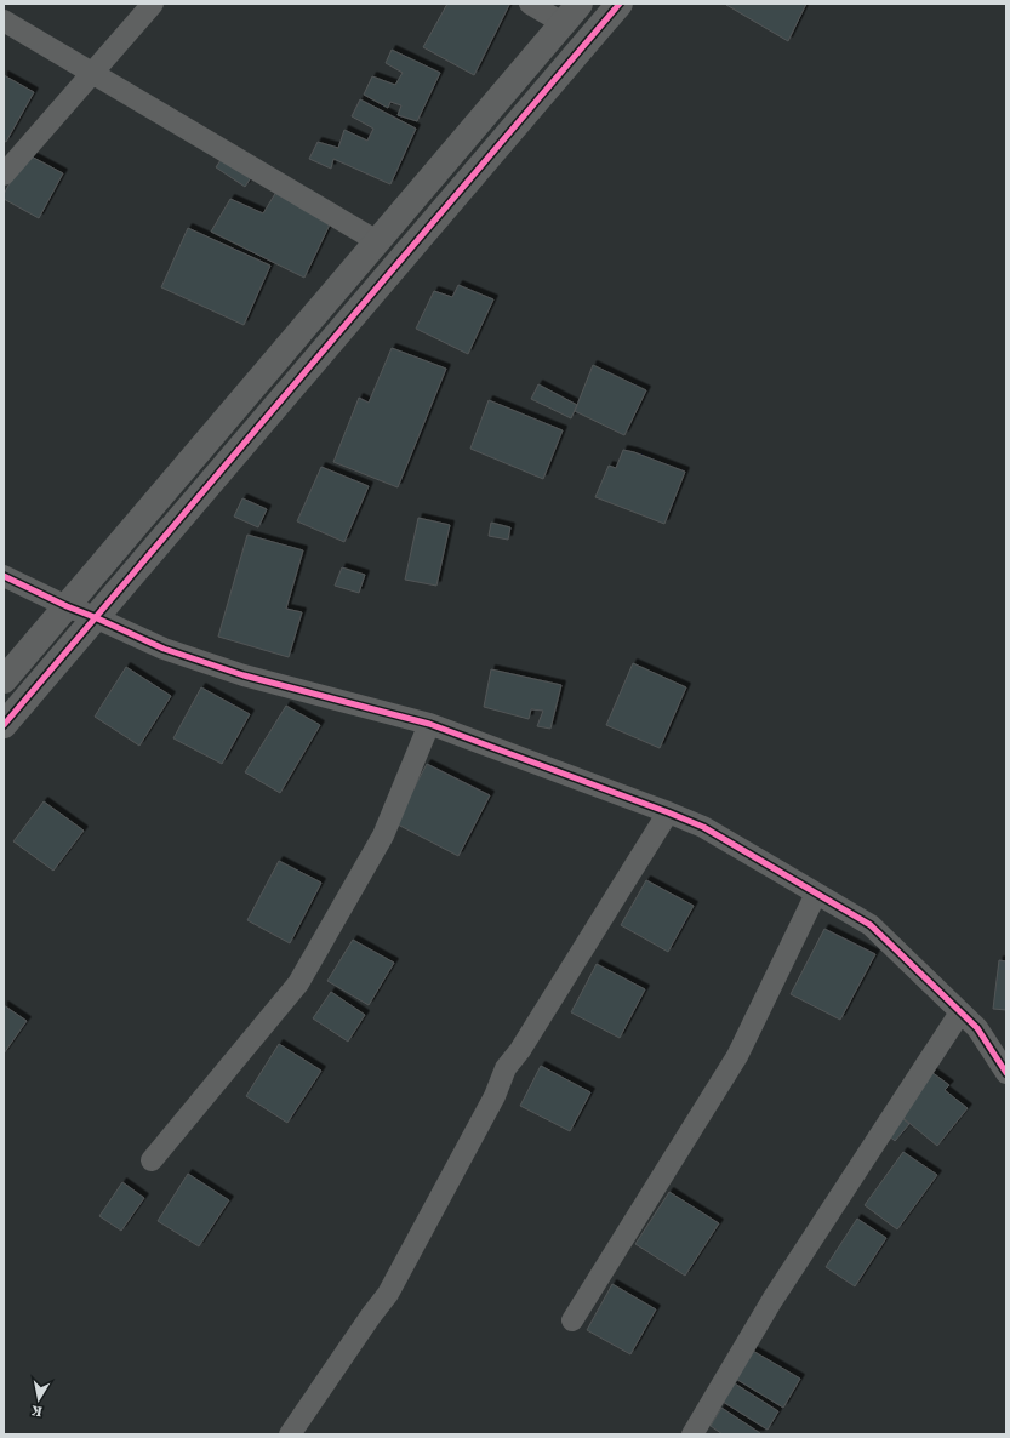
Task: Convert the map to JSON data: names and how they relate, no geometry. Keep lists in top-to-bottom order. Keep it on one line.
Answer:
{"north":"bottom"}
